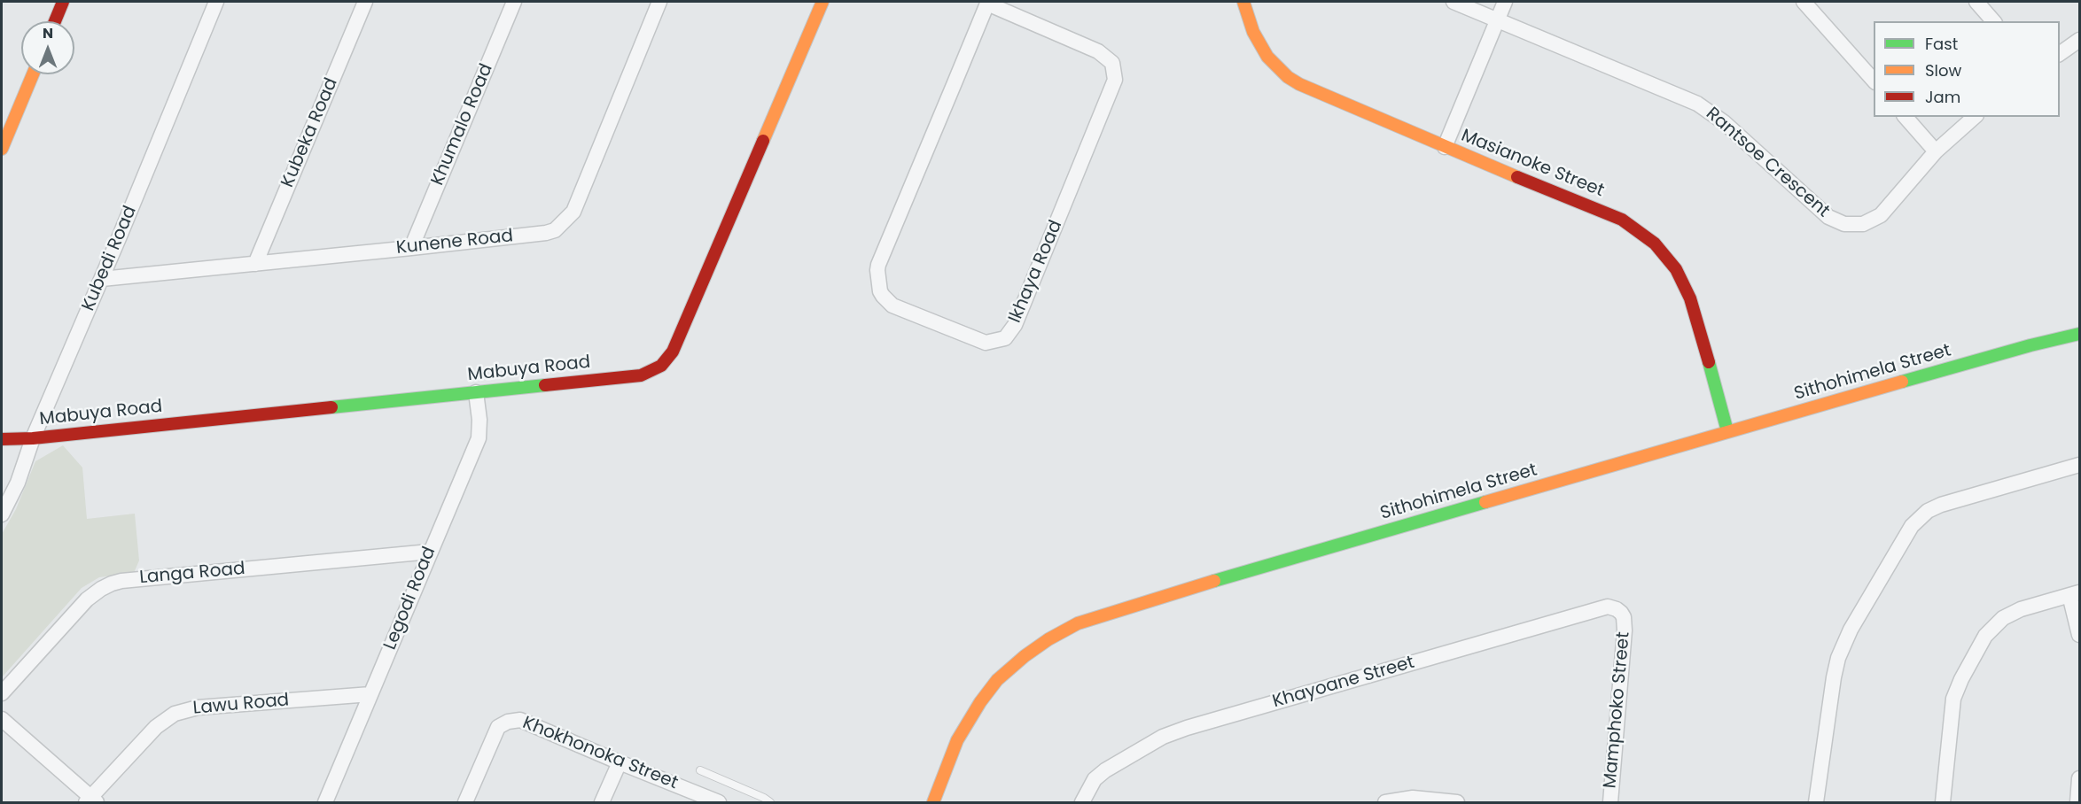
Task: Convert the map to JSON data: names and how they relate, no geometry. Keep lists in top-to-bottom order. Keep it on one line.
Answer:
{"streets":{"street":["Khumalo Road","Kubeka Road","Rantsoe Crescent","Masianoke Street","Kunene Road","Kubedi Road","Ikhaya Road","Mabuya Road","Sithohimela Street","Langa Road","Legodi Road","Khayoane Street","Lawu Road","Mamphoko Street","Khokhonoka Street"]},"crossings":[["Khumalo Road","Kunene Road"],["Kubeka Road","Kunene Road"],["Masianoke Street","Sithohimela Street"],["Kunene Road","Kubedi Road"],["Kubedi Road","Mabuya Road"],["Mabuya Road","Legodi Road"],["Langa Road","Legodi Road"],["Legodi Road","Lawu Road"],["Khayoane Street","Mamphoko Street"]],"legend":["Fast","Slow","Jam"],"north":"top"}
